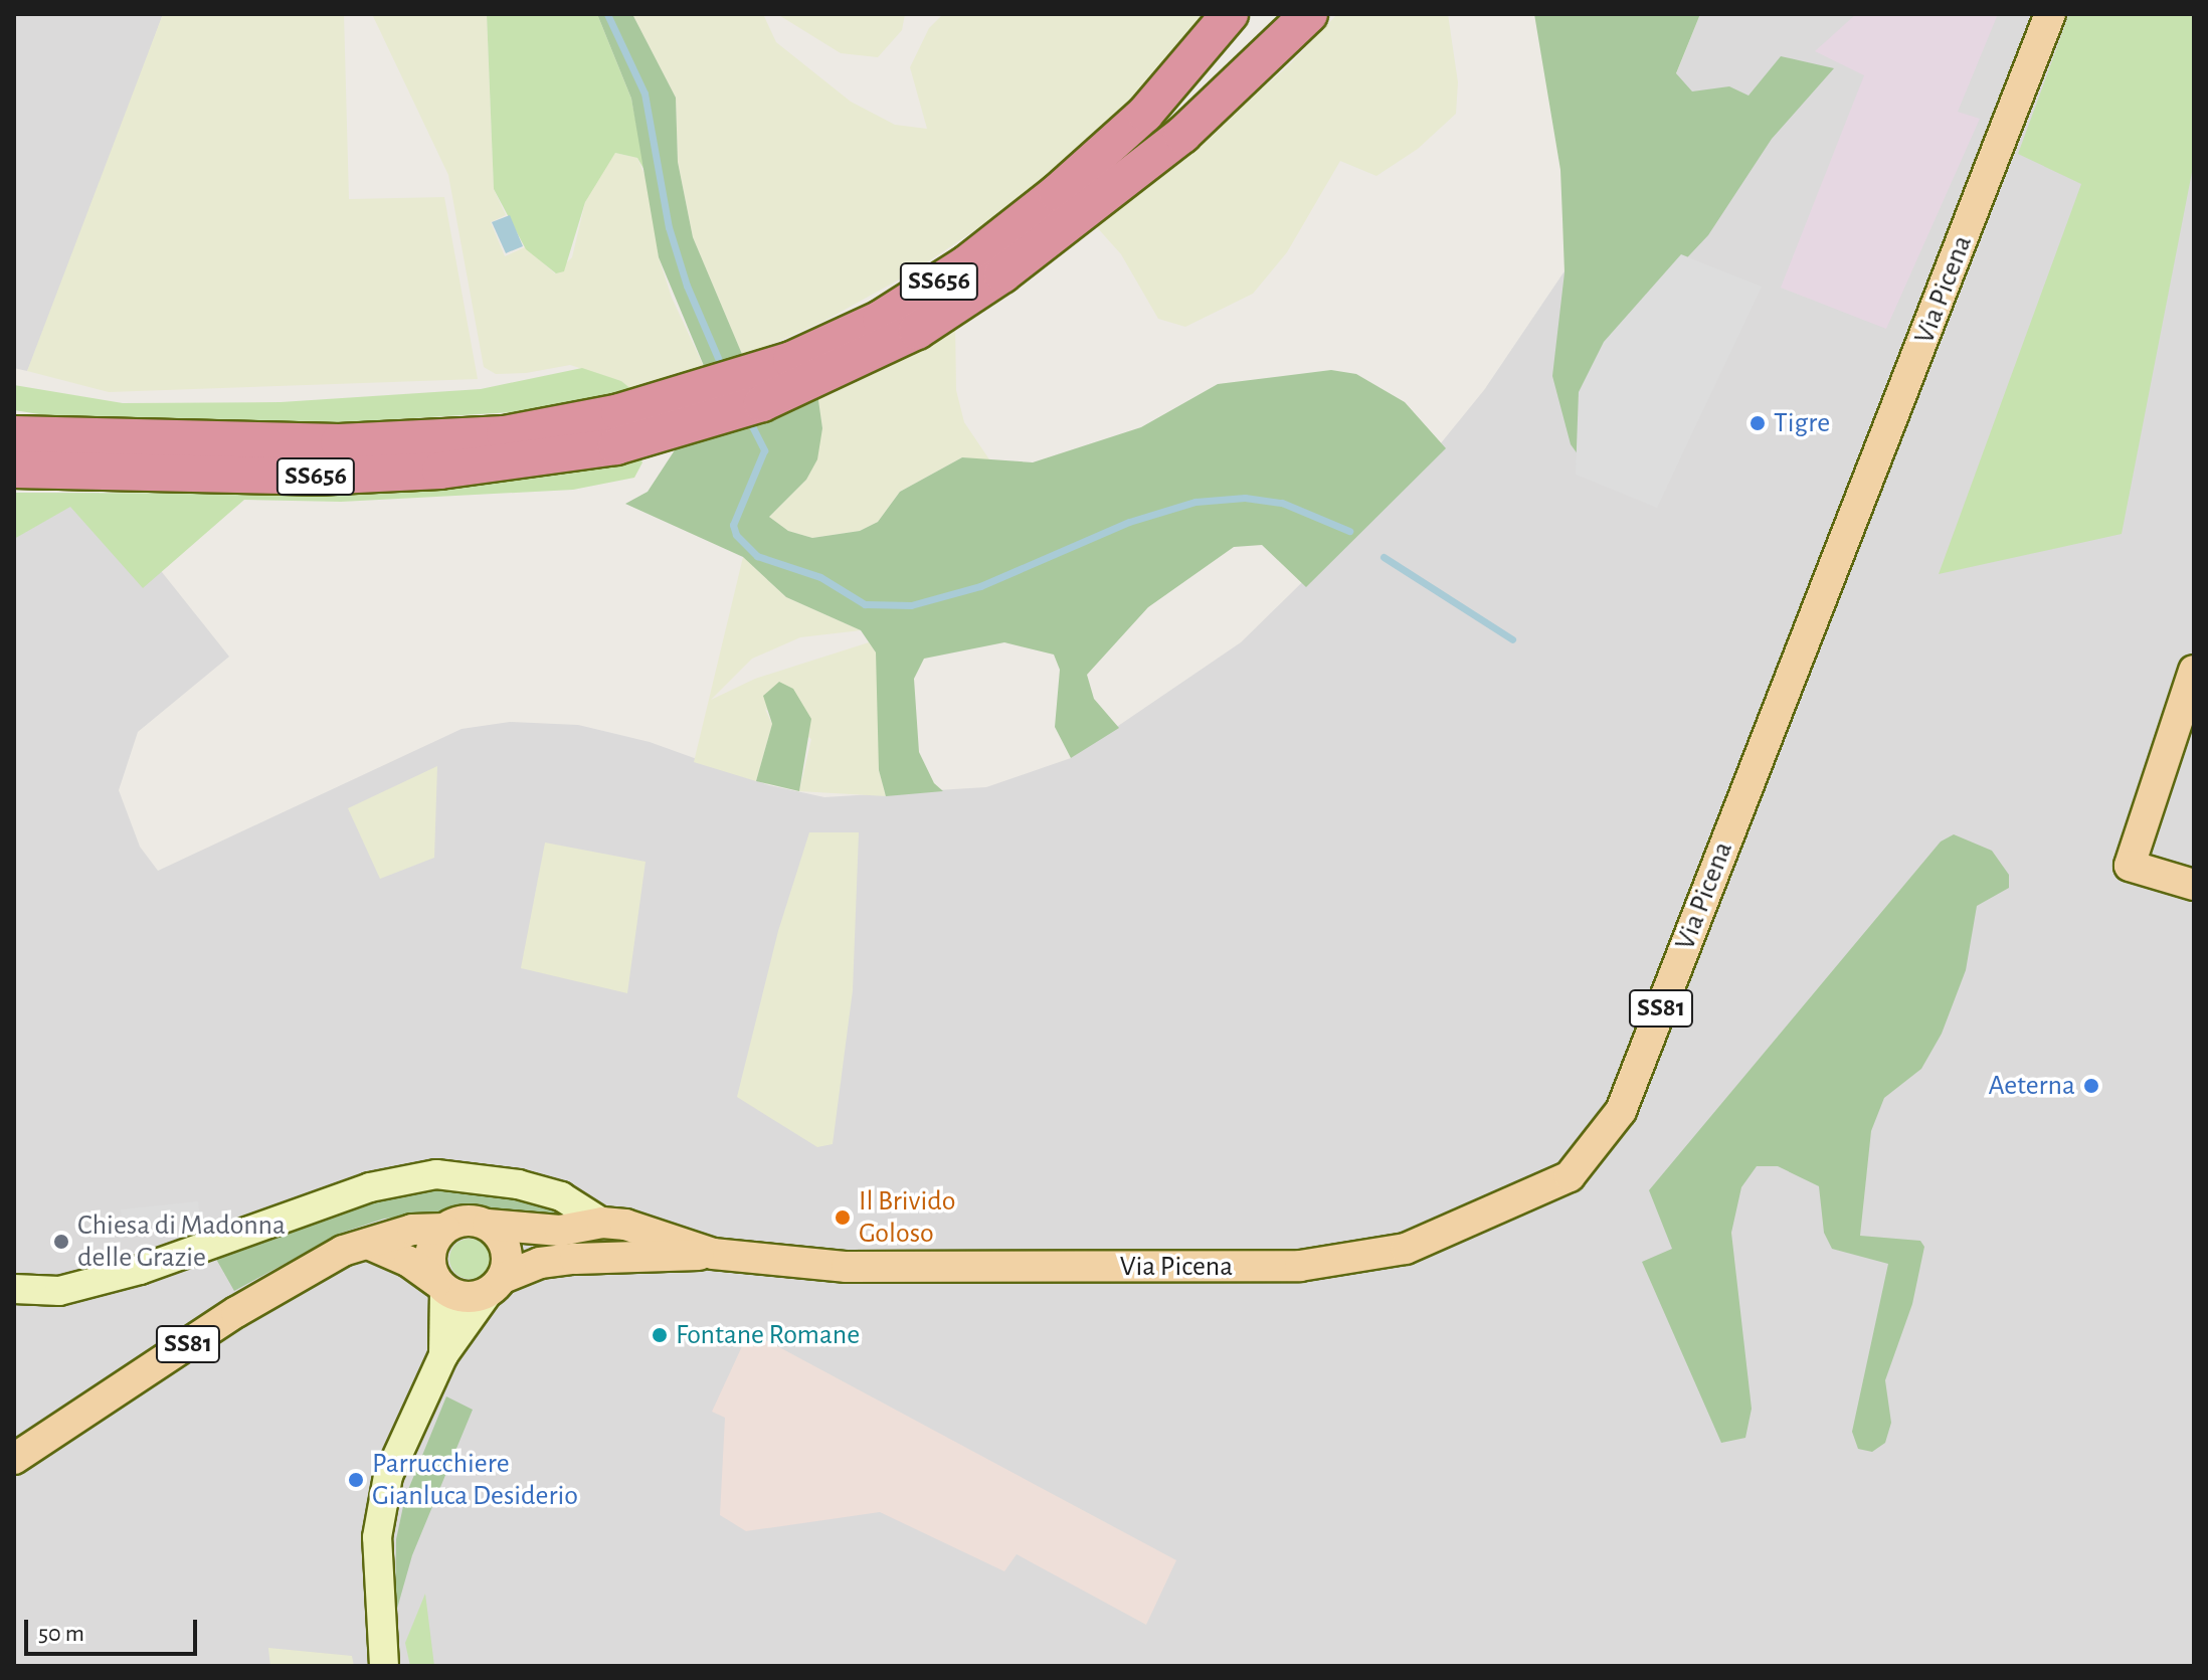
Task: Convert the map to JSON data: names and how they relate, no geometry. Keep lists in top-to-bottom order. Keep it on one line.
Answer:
{"streets":{"highway":["SS656"],"main road":["Via Picena","SS81"]},"crossings":[["Via Picena","SS81"]],"places":["Tigre","Aeterna","Il Brivido Goloso","Chiesa di Madonna delle Grazie","Fontane Romane","Parrucchiere Gianluca Desiderio"],"scale_bar":"50 m"}
